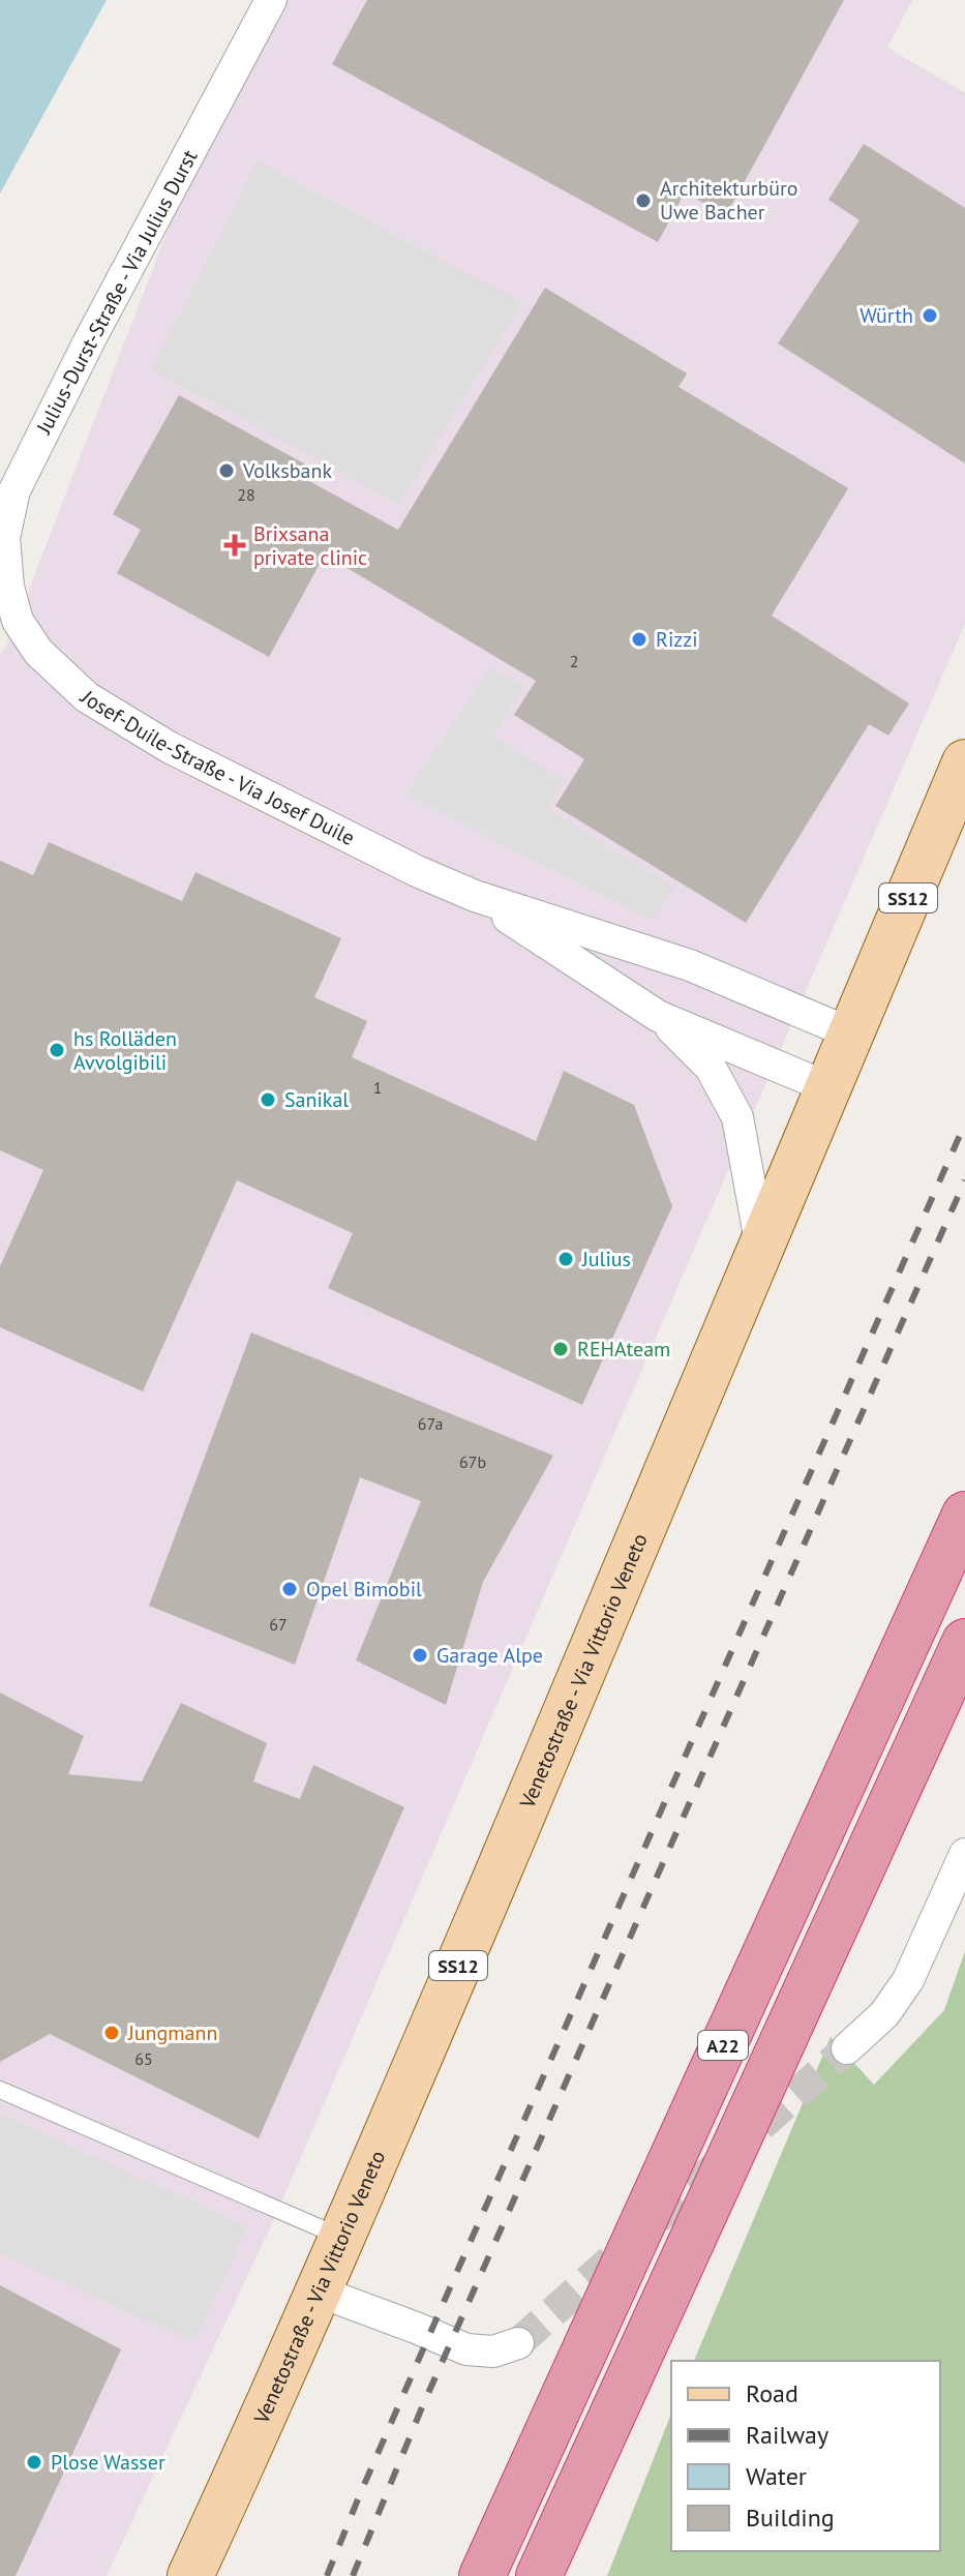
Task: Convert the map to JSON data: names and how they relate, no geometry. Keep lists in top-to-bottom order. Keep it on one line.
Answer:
{"streets":{"highway":["A22"],"main road":["SS12","Venetostraße - Via Vittorio Veneto"],"street":["Julius-Durst-Straße - Via Julius Durst","Josef-Duile-Straße - Via Josef Duile"]},"crossings":[["Julius-Durst-Straße - Via Julius Durst","Josef-Duile-Straße - Via Josef Duile"],["Josef-Duile-Straße - Via Josef Duile","Venetostraße - Via Vittorio Veneto"]],"places":{"other":["Architekturbüro Uwe Bacher","Würth","Volksbank","Rizzi","hs Rolläden Avvolgibili","Sanikal","Julius","REHAteam","Opel Bimobil","Garage Alpe","Jungmann","Plose Wasser"],"health":["Brixsana private clinic"]},"house_numbers":["28","2","1","67a","67b","67","65"],"legend":["Road","Railway","Water","Building"]}
